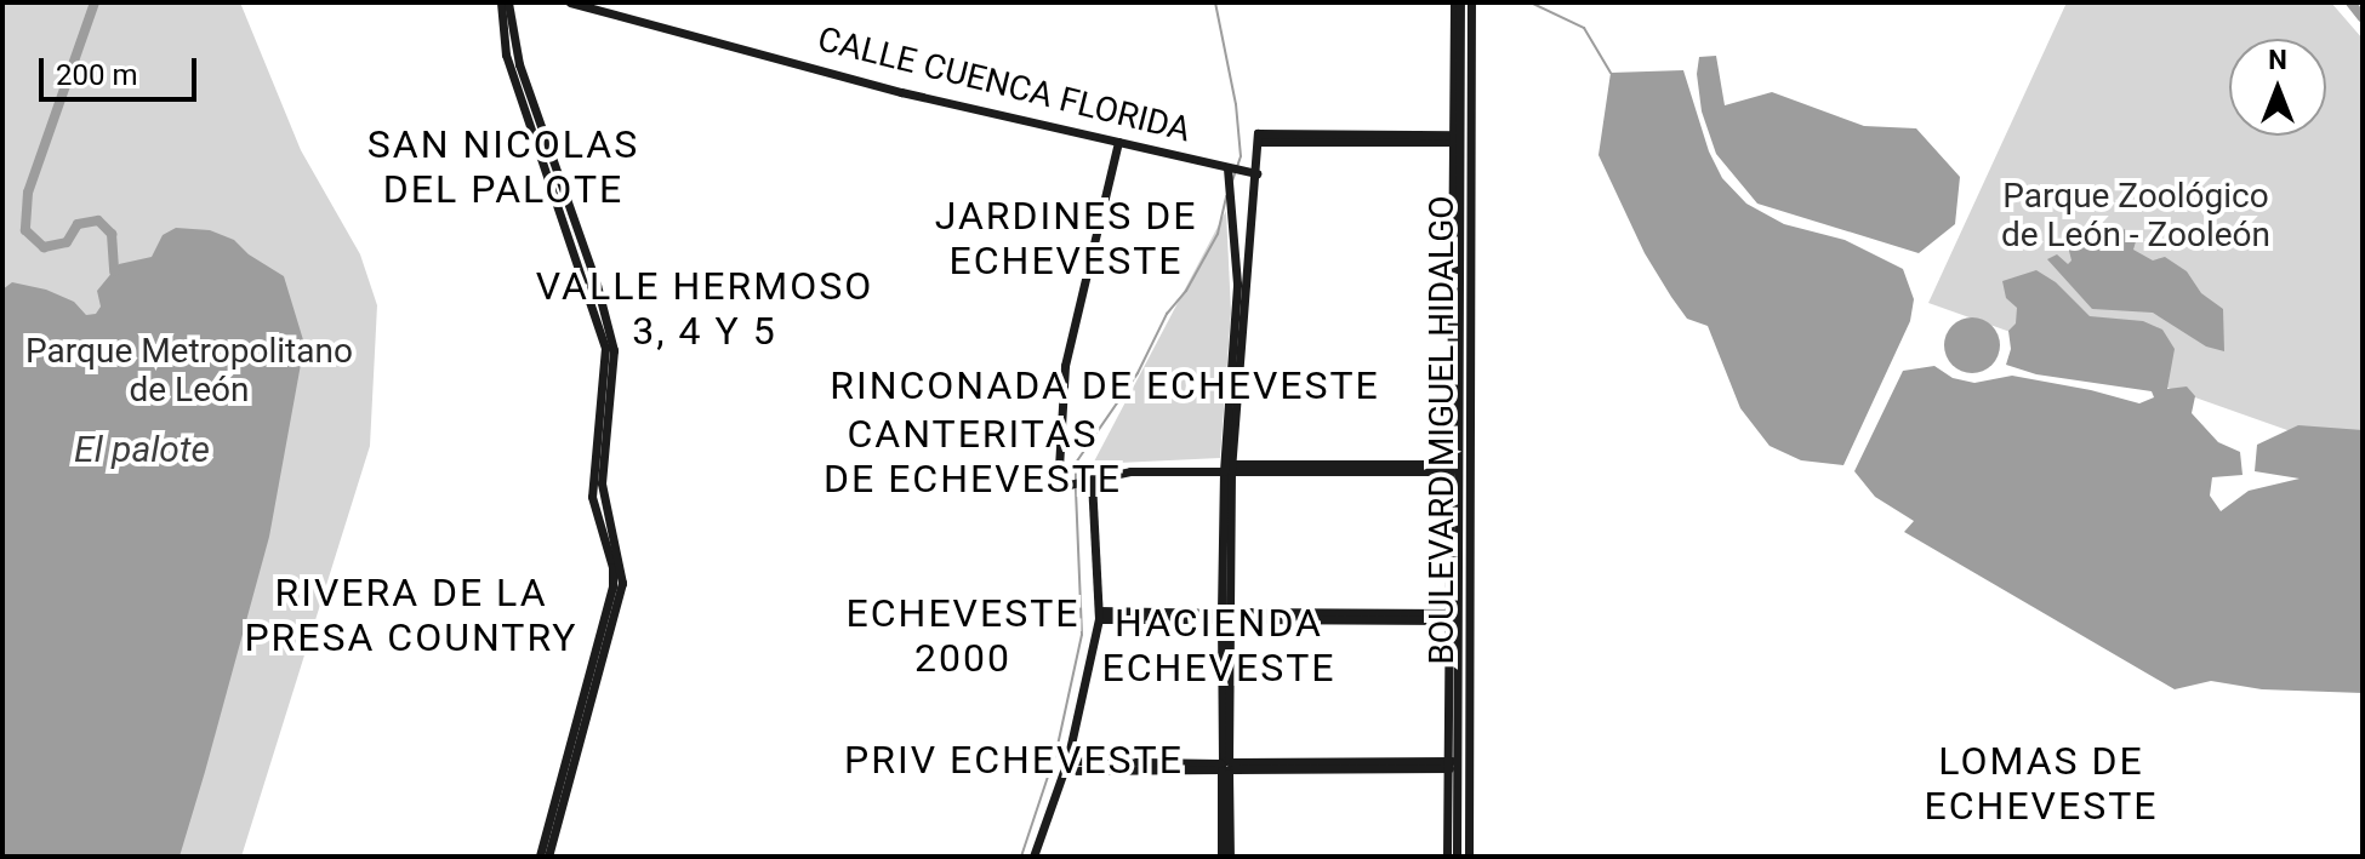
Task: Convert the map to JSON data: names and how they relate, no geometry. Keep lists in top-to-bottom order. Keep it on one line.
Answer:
{"streets":{"street":["CALLE CUENCA FLORIDA","BOULEVARD MIGUEL HIDALGO"]},"districts":["SAN NICOLAS DEL PALOTE","JARDINES DE ECHEVESTE","VALLE HERMOSO 3, 4 Y 5","RINCONADA DE ECHEVESTE","CANTERITAS DE ECHEVESTE","RIVERA DE LA PRESA COUNTRY","ECHEVESTE 2000","HACIENDA ECHEVESTE","PRIV ECHEVESTE","LOMAS DE ECHEVESTE"],"water":["El palote"],"parks":["Parque Zoológico de León - Zooleón","Parque Metropolitano de León"],"scale_bar":"200 m","north":"top"}
